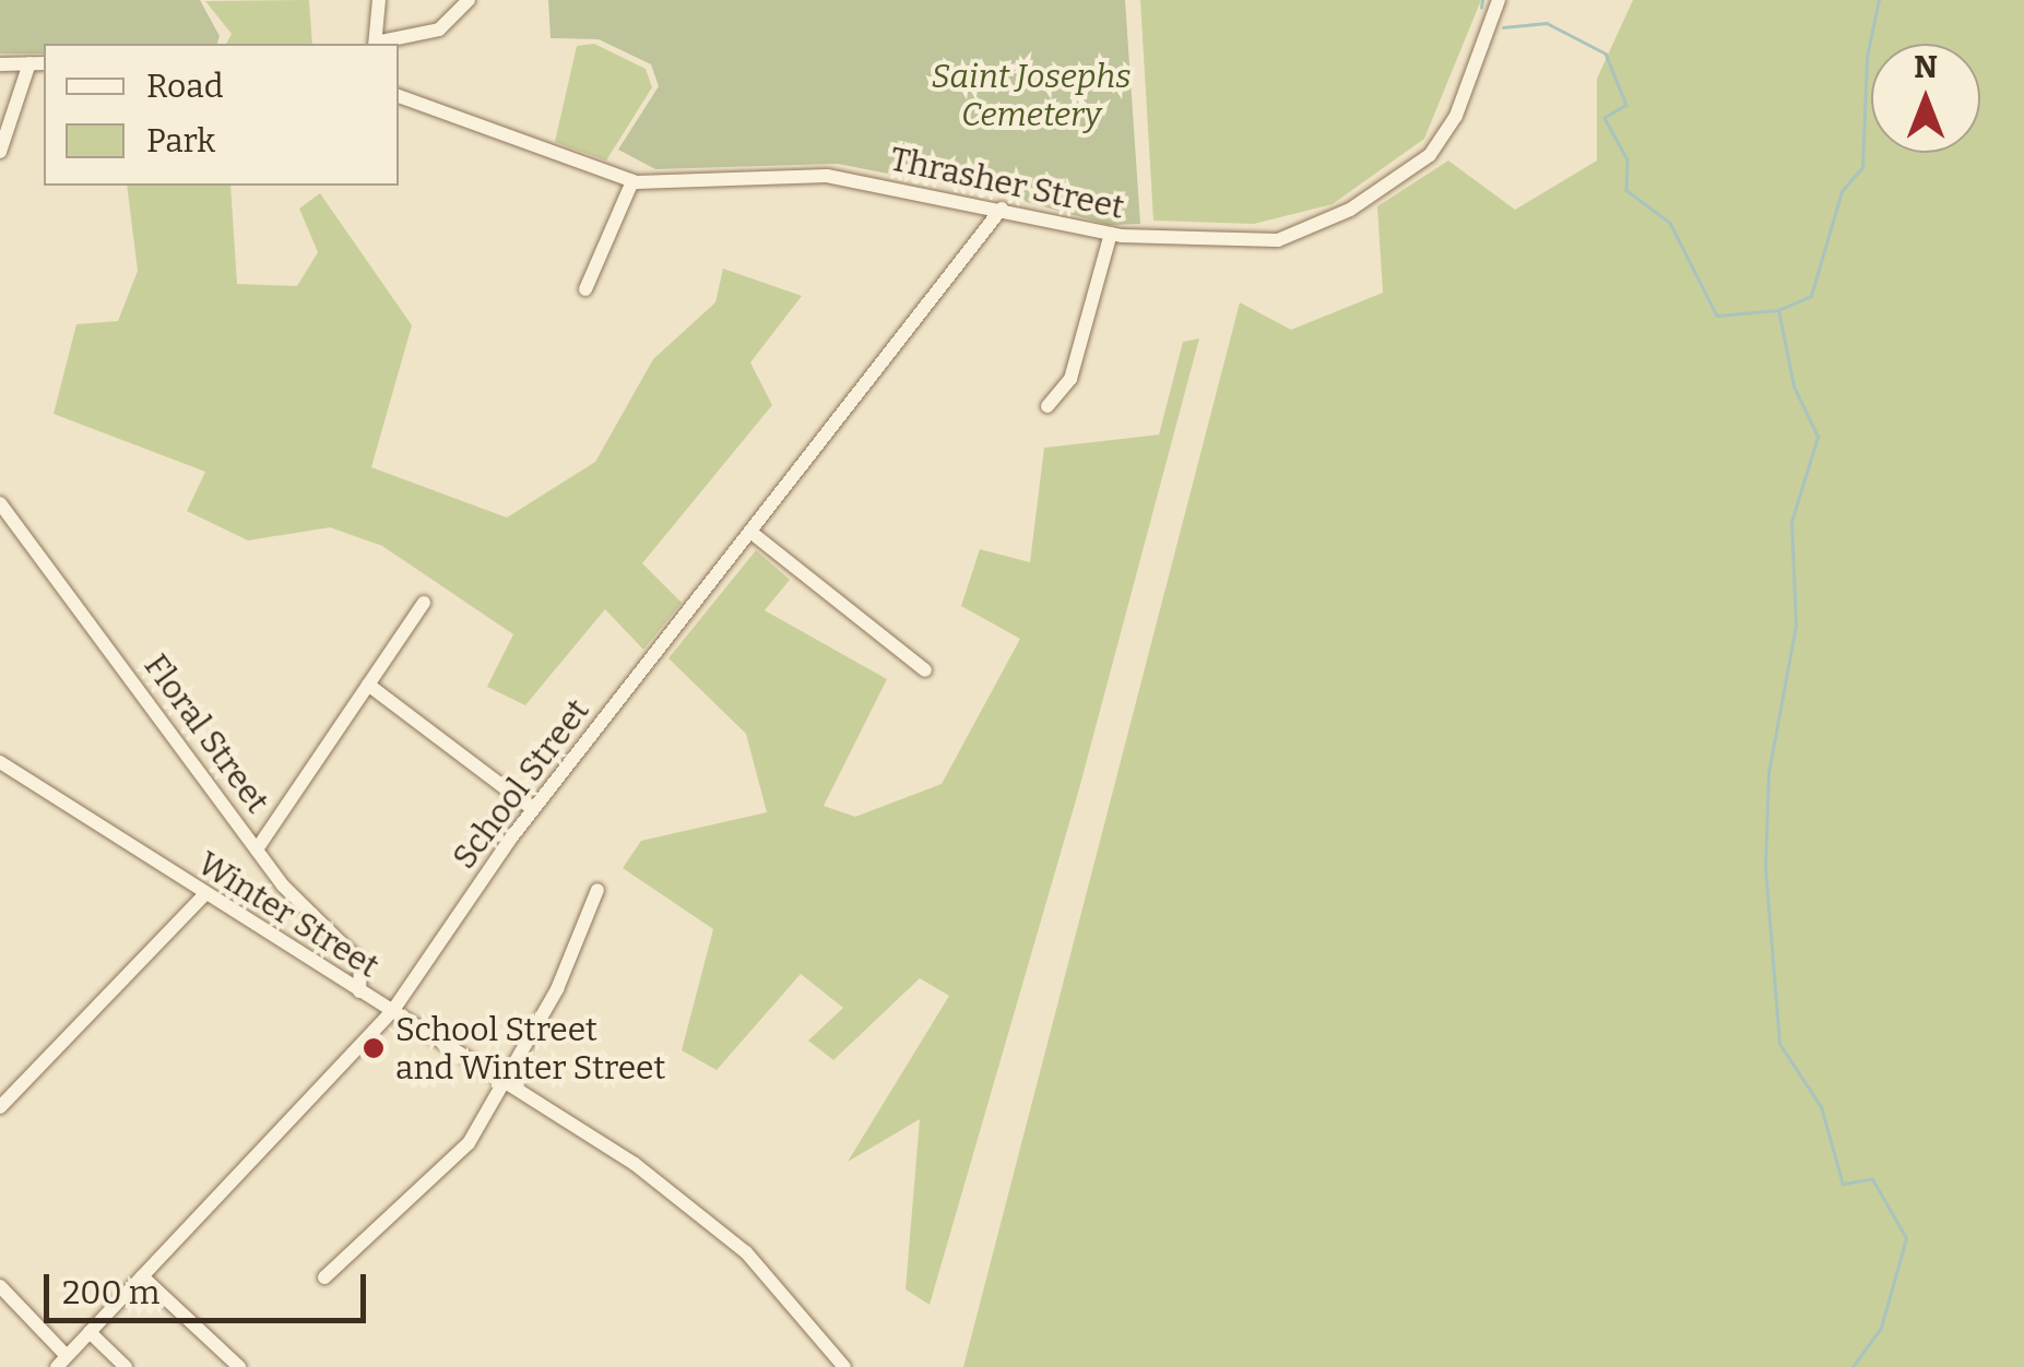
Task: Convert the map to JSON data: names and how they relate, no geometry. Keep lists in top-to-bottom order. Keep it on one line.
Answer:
{"streets":{"street":["Thrasher Street","Floral Street","School Street","Winter Street"]},"crossings":[["Thrasher Street","School Street"],["Floral Street","Winter Street"],["School Street","Winter Street"]],"parks":["Saint Josephs Cemetery"],"places":["School Street and Winter Street"],"legend":["Road","Park"],"scale_bar":"200 m","north":"top"}
